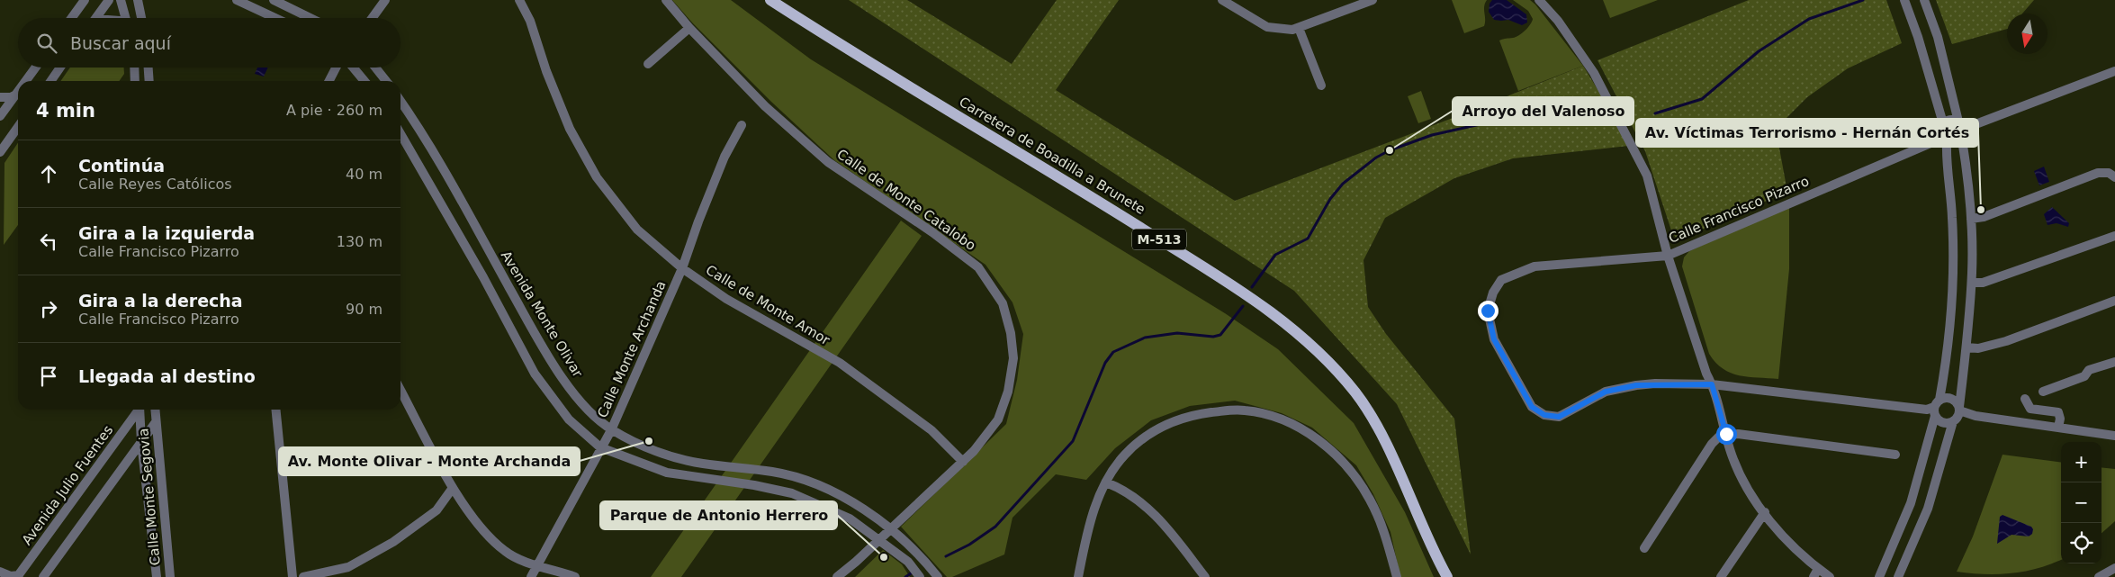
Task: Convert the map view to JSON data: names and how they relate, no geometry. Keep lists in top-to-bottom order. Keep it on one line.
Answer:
{"streets":{"main road":["Carretera de Boadilla a Brunete","M-513"],"street":["Calle de Monte Catalobo","Calle Francisco Pizarro","Calle de Monte Amor","Avenida Monte Olivar","Calle Monte Archanda","Avenida Julio Fuentes","Calle Monte Segovia"]},"crossings":[["Calle de Monte Catalobo","Calle de Monte Amor"],["Calle de Monte Catalobo","Avenida Monte Olivar"],["Calle de Monte Amor","Calle Monte Archanda"],["Avenida Monte Olivar","Calle Monte Archanda"]],"places":["Arroyo del Valenoso","Av. Víctimas Terrorismo - Hernán Cortés","Av. Monte Olivar - Monte Archanda","Parque de Antonio Herrero"],"north":"bottom","page":{"search":"Buscar aquí","heading":["4 min","A pie · 260 m"],"list":[["Continúa","Calle Reyes Católicos","40 m"],["Gira a la izquierda","Calle Francisco Pizarro","130 m"],["Gira a la derecha","Calle Francisco Pizarro","90 m"],"Llegada al destino"],"map_buttons":["+","−"]}}
